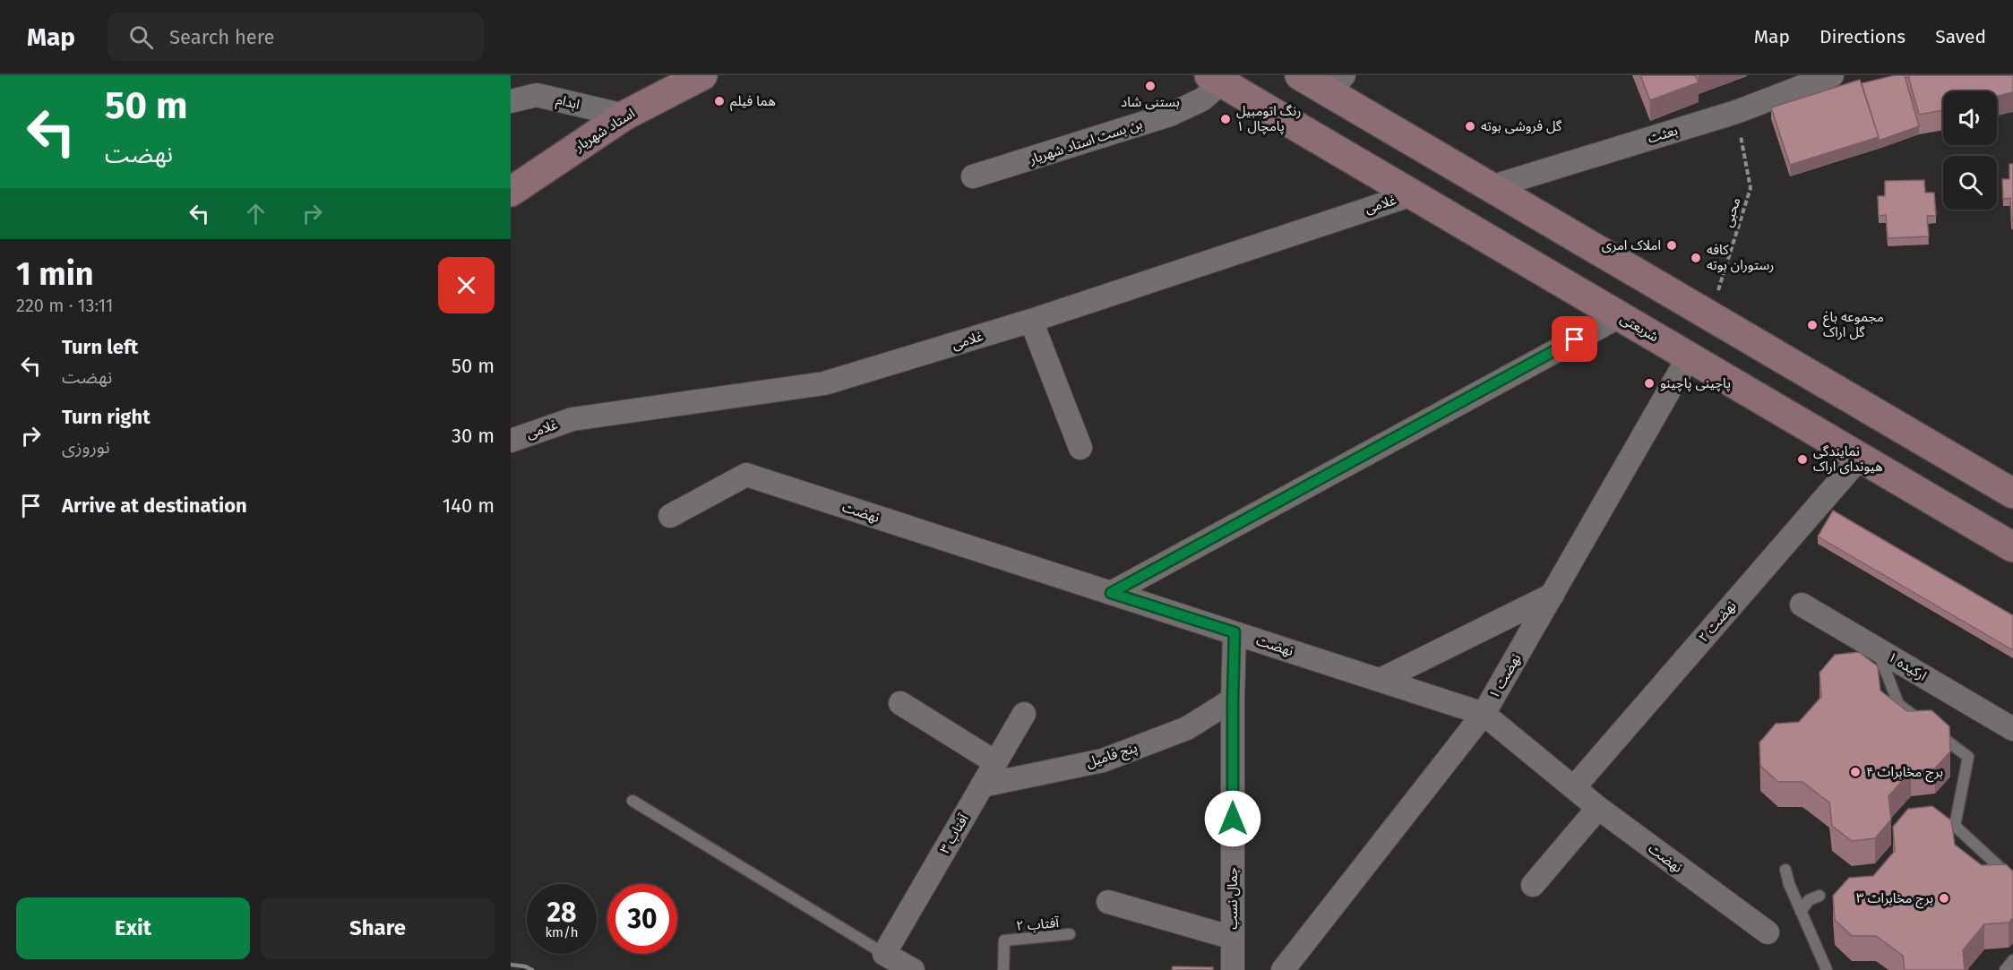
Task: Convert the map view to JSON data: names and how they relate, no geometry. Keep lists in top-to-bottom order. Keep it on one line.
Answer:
{"streets":{"main road":["استاد شهریار","شریعتی"],"street":["ابدام","بعثت","بن بست استاد شهریار","غلامی","نهضت","نهضت ۲","ارکیده ۱","نهضت ۱","پنج فامیل","آفتاب ۳","جمال نسب"],"lane":["آفتاب ۲"],"path":["محبی"]},"crossings":[["ابدام","استاد شهریار"],["بعثت","محبی"],["بن بست استاد شهریار","شریعتی"],["غلامی","شریعتی"],["شریعتی","نهضت ۲"],["شریعتی","نهضت ۱"],["نهضت","نهضت ۲"],["نهضت","نهضت ۱"],["نهضت","جمال نسب"],["پنج فامیل","آفتاب ۳"],["پنج فامیل","جمال نسب"]],"places":["بستنی شاد","هما فیلم","رنگ اتومبیل پامچال ۱","گل فروشی بوته","املاک امری","کافه رستوران بوته","مجموعه باغ گل اراک","پاچینی پاچینو","نمایندگی هیوندای اراک","برج مخابرات ۴","برج مخابرات ۳"],"page":{"header":"Map","search":"Search here","nav":["Map","Directions","Saved"],"turn":["50 m","نهضت"],"heading":["1 min","220 m · 13:11"],"list":[{"name":"Turn left","note":"نهضت","value":"50 m"},{"name":"Turn right","note":"نوروزی","value":"30 m"},{"name":"Arrive at destination","value":"140 m"}],"speed":"28 km/h","limit":"30","buttons":["Exit","Share"]}}
